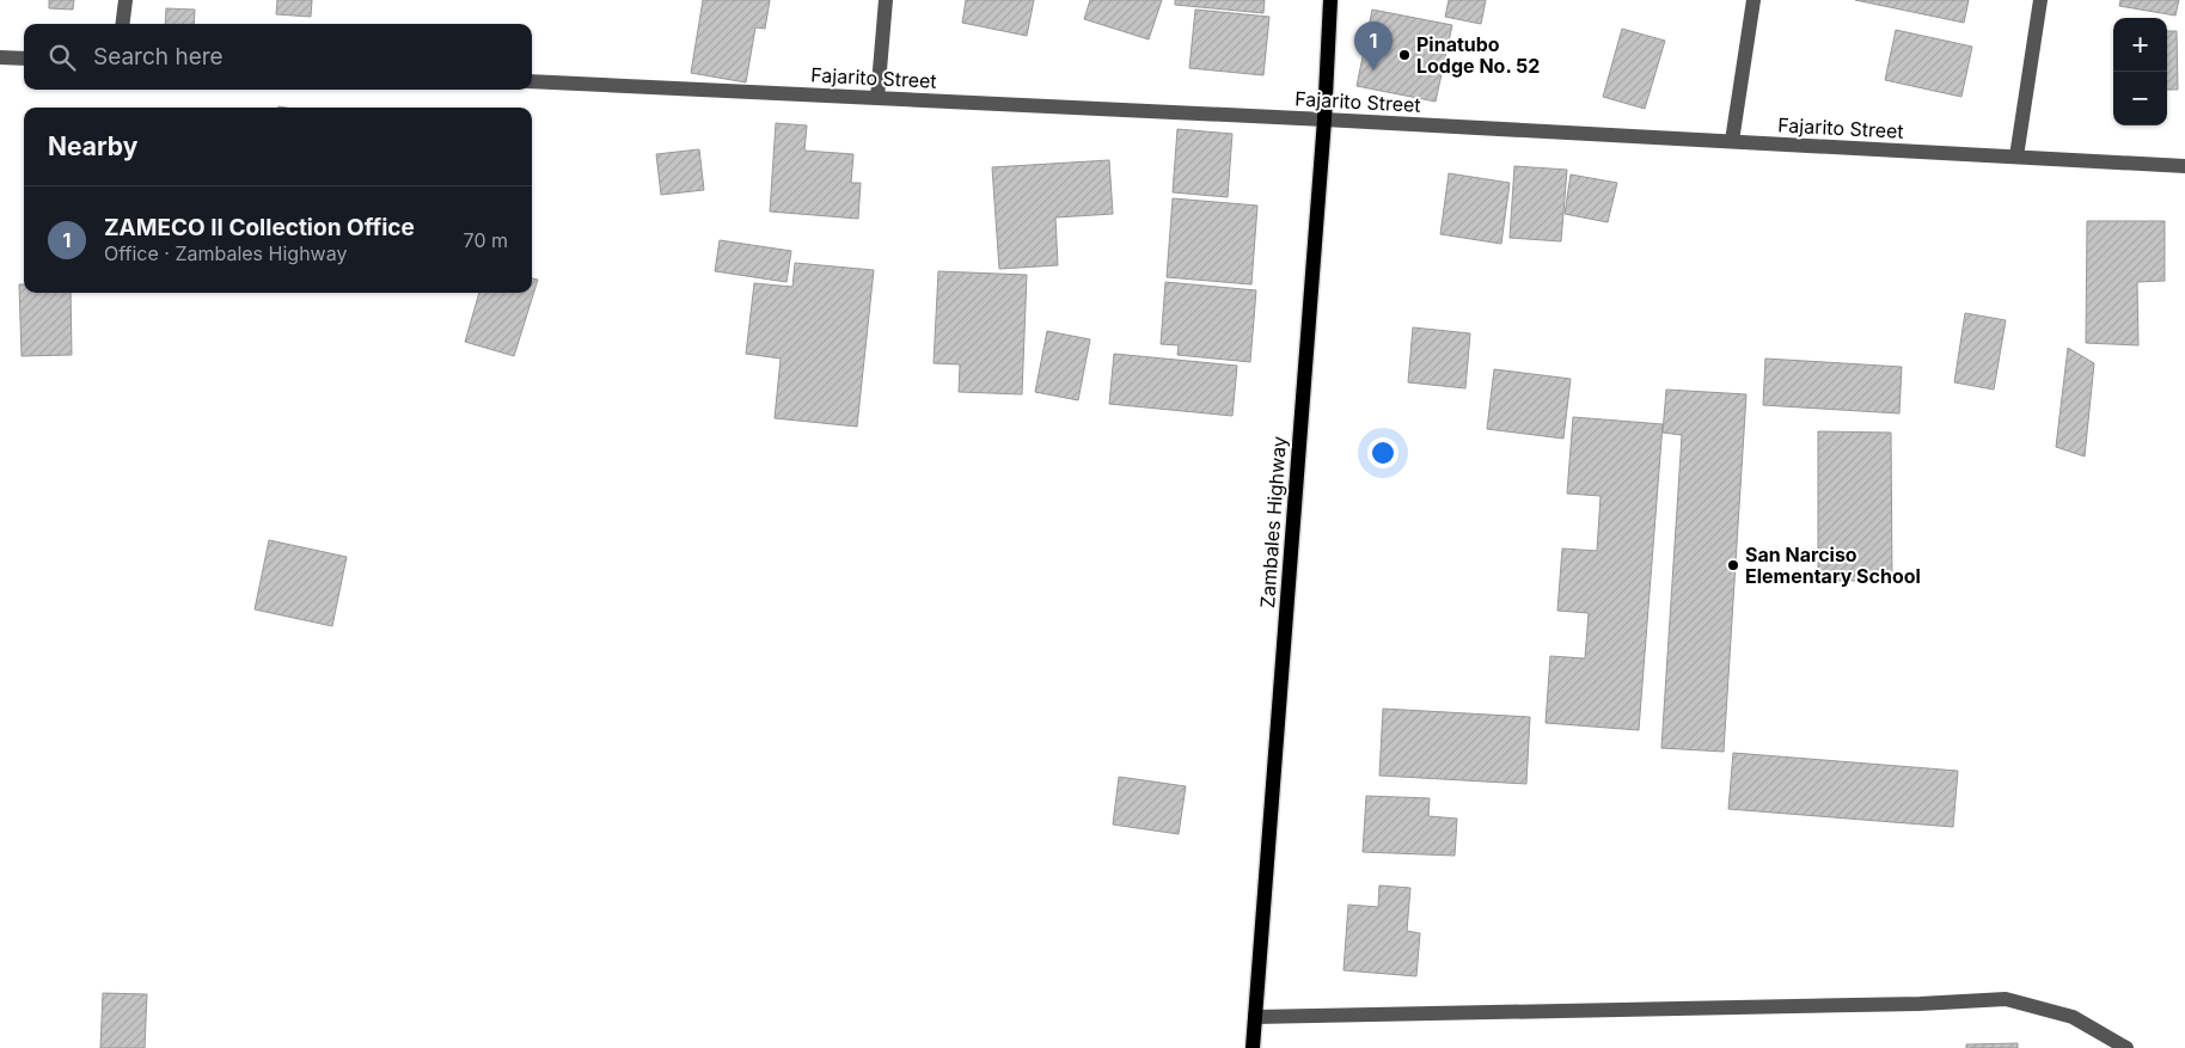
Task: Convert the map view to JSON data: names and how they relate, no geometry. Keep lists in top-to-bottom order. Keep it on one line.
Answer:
{"streets":{"main road":["Zambales Highway"],"street":["Fajarito Street"]},"crossings":[["Fajarito Street","Zambales Highway"]],"places":["Pinatubo Lodge No. 52","San Narciso Elementary School"],"page":{"map_buttons":["+","−"],"pins":"1","search":"Search here","heading":"Nearby","list":[{"mark":"1","name":"ZAMECO II Collection Office","note":"Office · Zambales Highway","value":"70 m"}]}}
